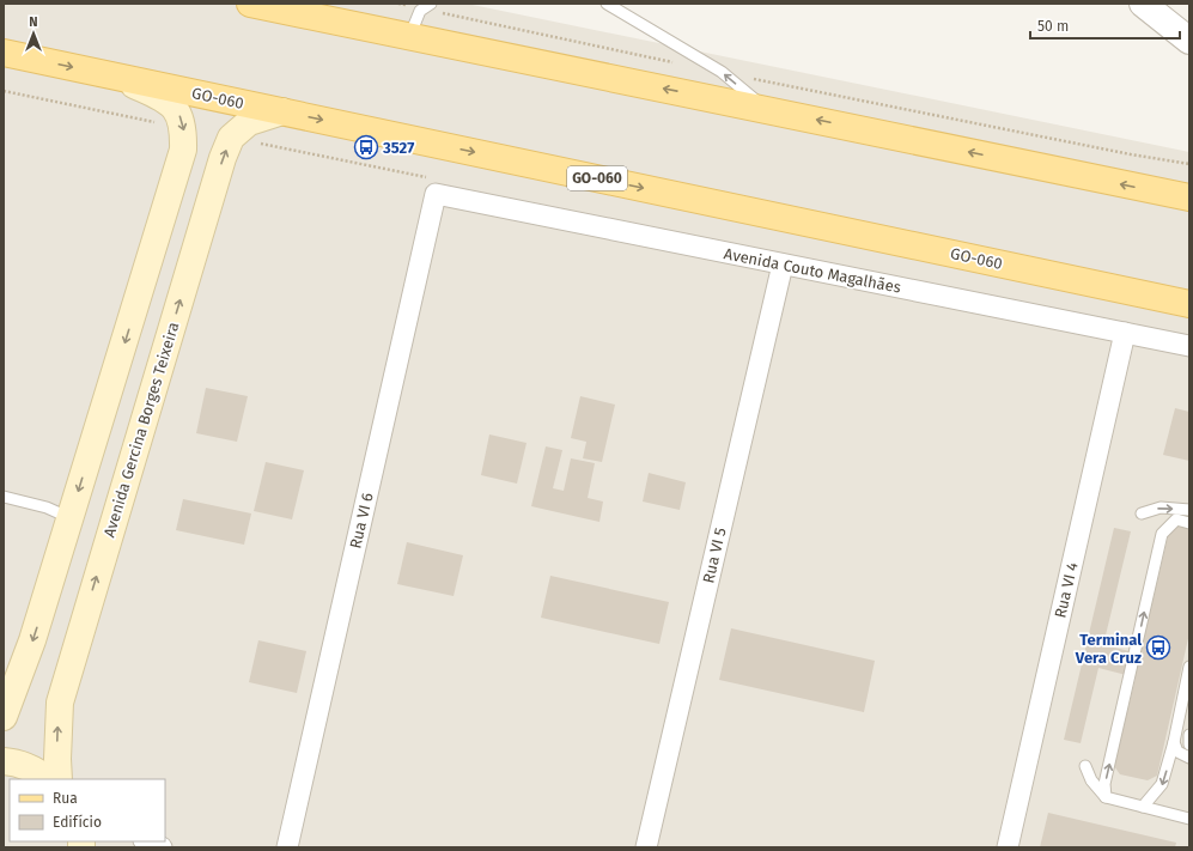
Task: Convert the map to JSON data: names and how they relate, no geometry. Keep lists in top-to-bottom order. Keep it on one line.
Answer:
{"streets":{"main road":["GO-060","Avenida Gercina Borges Teixeira"],"street":["Avenida Couto Magalhães","Rua VI 6","Rua VI 5","Rua VI 4"]},"crossings":[["GO-060","Avenida Gercina Borges Teixeira"],["Avenida Couto Magalhães","Rua VI 6"],["Avenida Couto Magalhães","Rua VI 5"],["Avenida Couto Magalhães","Rua VI 4"]],"one_way":["Avenida Gercina Borges Teixeira"],"places":{"bus stop":["3527","Terminal Vera Cruz"]},"legend":["Rua","Edifício"],"scale_bar":"50 m","north":"top"}
